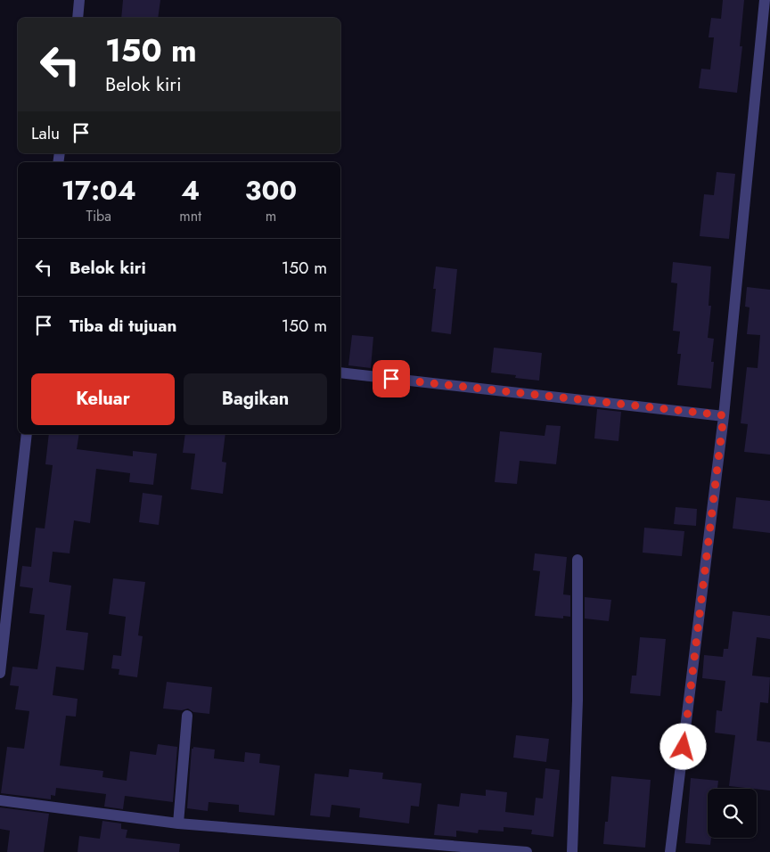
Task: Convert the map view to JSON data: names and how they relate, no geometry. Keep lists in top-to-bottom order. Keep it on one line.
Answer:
{"page":{"turn":["150 m","Belok kiri"],"then":"Lalu","eta":["17:04","Tiba","4","mnt","300","m"],"list":[{"name":"Belok kiri","value":"150 m"},{"name":"Tiba di tujuan","value":"150 m"}],"buttons":["Keluar","Bagikan"]}}
